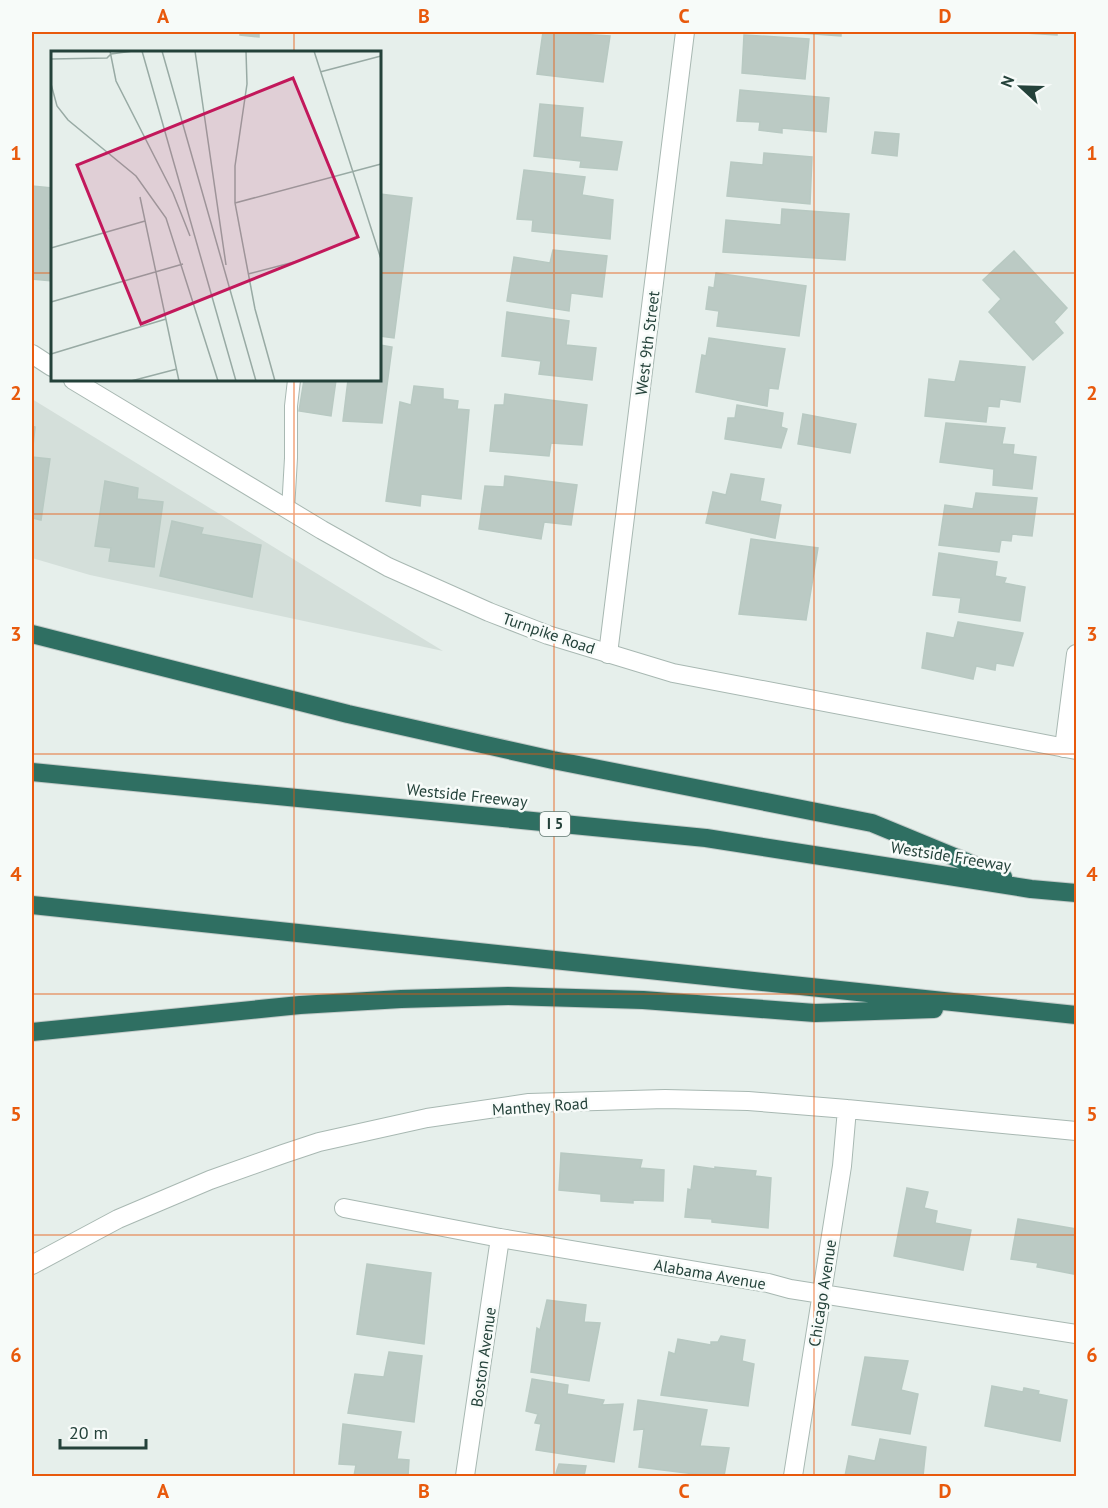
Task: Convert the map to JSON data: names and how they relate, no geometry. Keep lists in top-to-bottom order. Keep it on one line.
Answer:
{"streets":{"highway":["Westside Freeway","I 5"],"street":["West 9th Street","Turnpike Road","Manthey Road","Alabama Avenue","Chicago Avenue","Boston Avenue"]},"crossings":[["West 9th Street","Turnpike Road"],["Manthey Road","Chicago Avenue"],["Alabama Avenue","Chicago Avenue"],["Alabama Avenue","Boston Avenue"]],"scale_bar":"20 m","north":"left","grid":{"columns":["A","B","C","D"],"rows":["1","2","3","4","5","6"]}}
